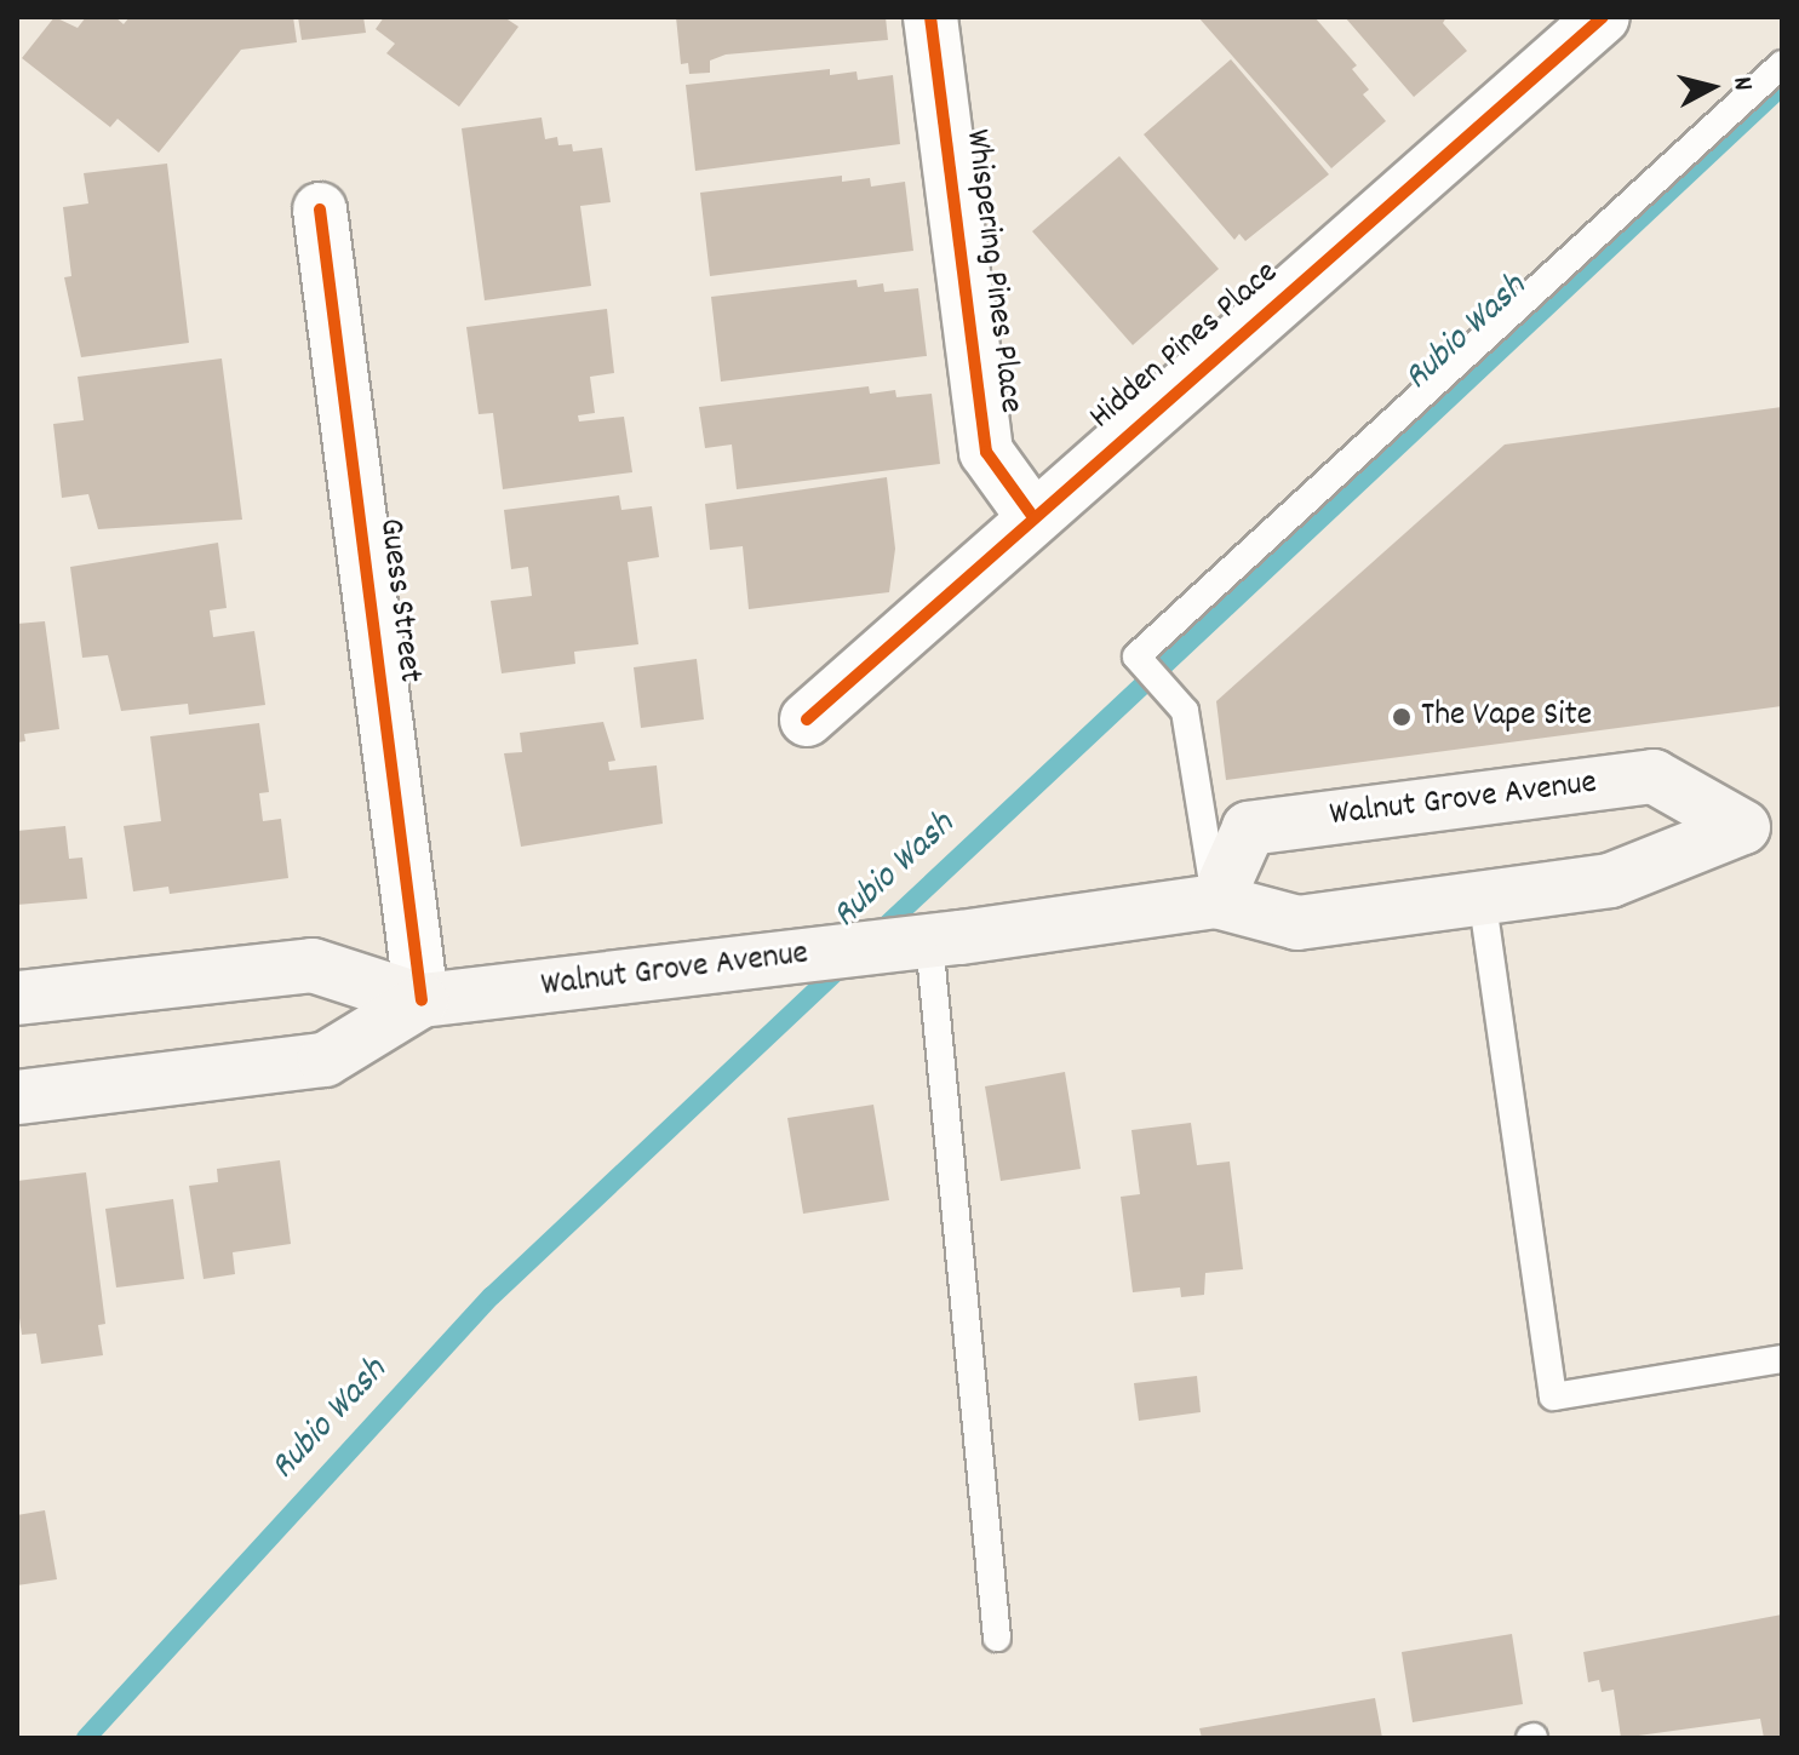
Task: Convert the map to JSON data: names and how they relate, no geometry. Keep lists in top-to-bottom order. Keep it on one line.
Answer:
{"streets":{"main road":["Walnut Grove Avenue"],"street":["Whispering Pines Place","Hidden Pines Place","Guess Street"]},"crossings":[["Whispering Pines Place","Hidden Pines Place"],["Guess Street","Walnut Grove Avenue"]],"water":["Rubio Wash"],"places":["The Vape Site"],"north":"right"}
